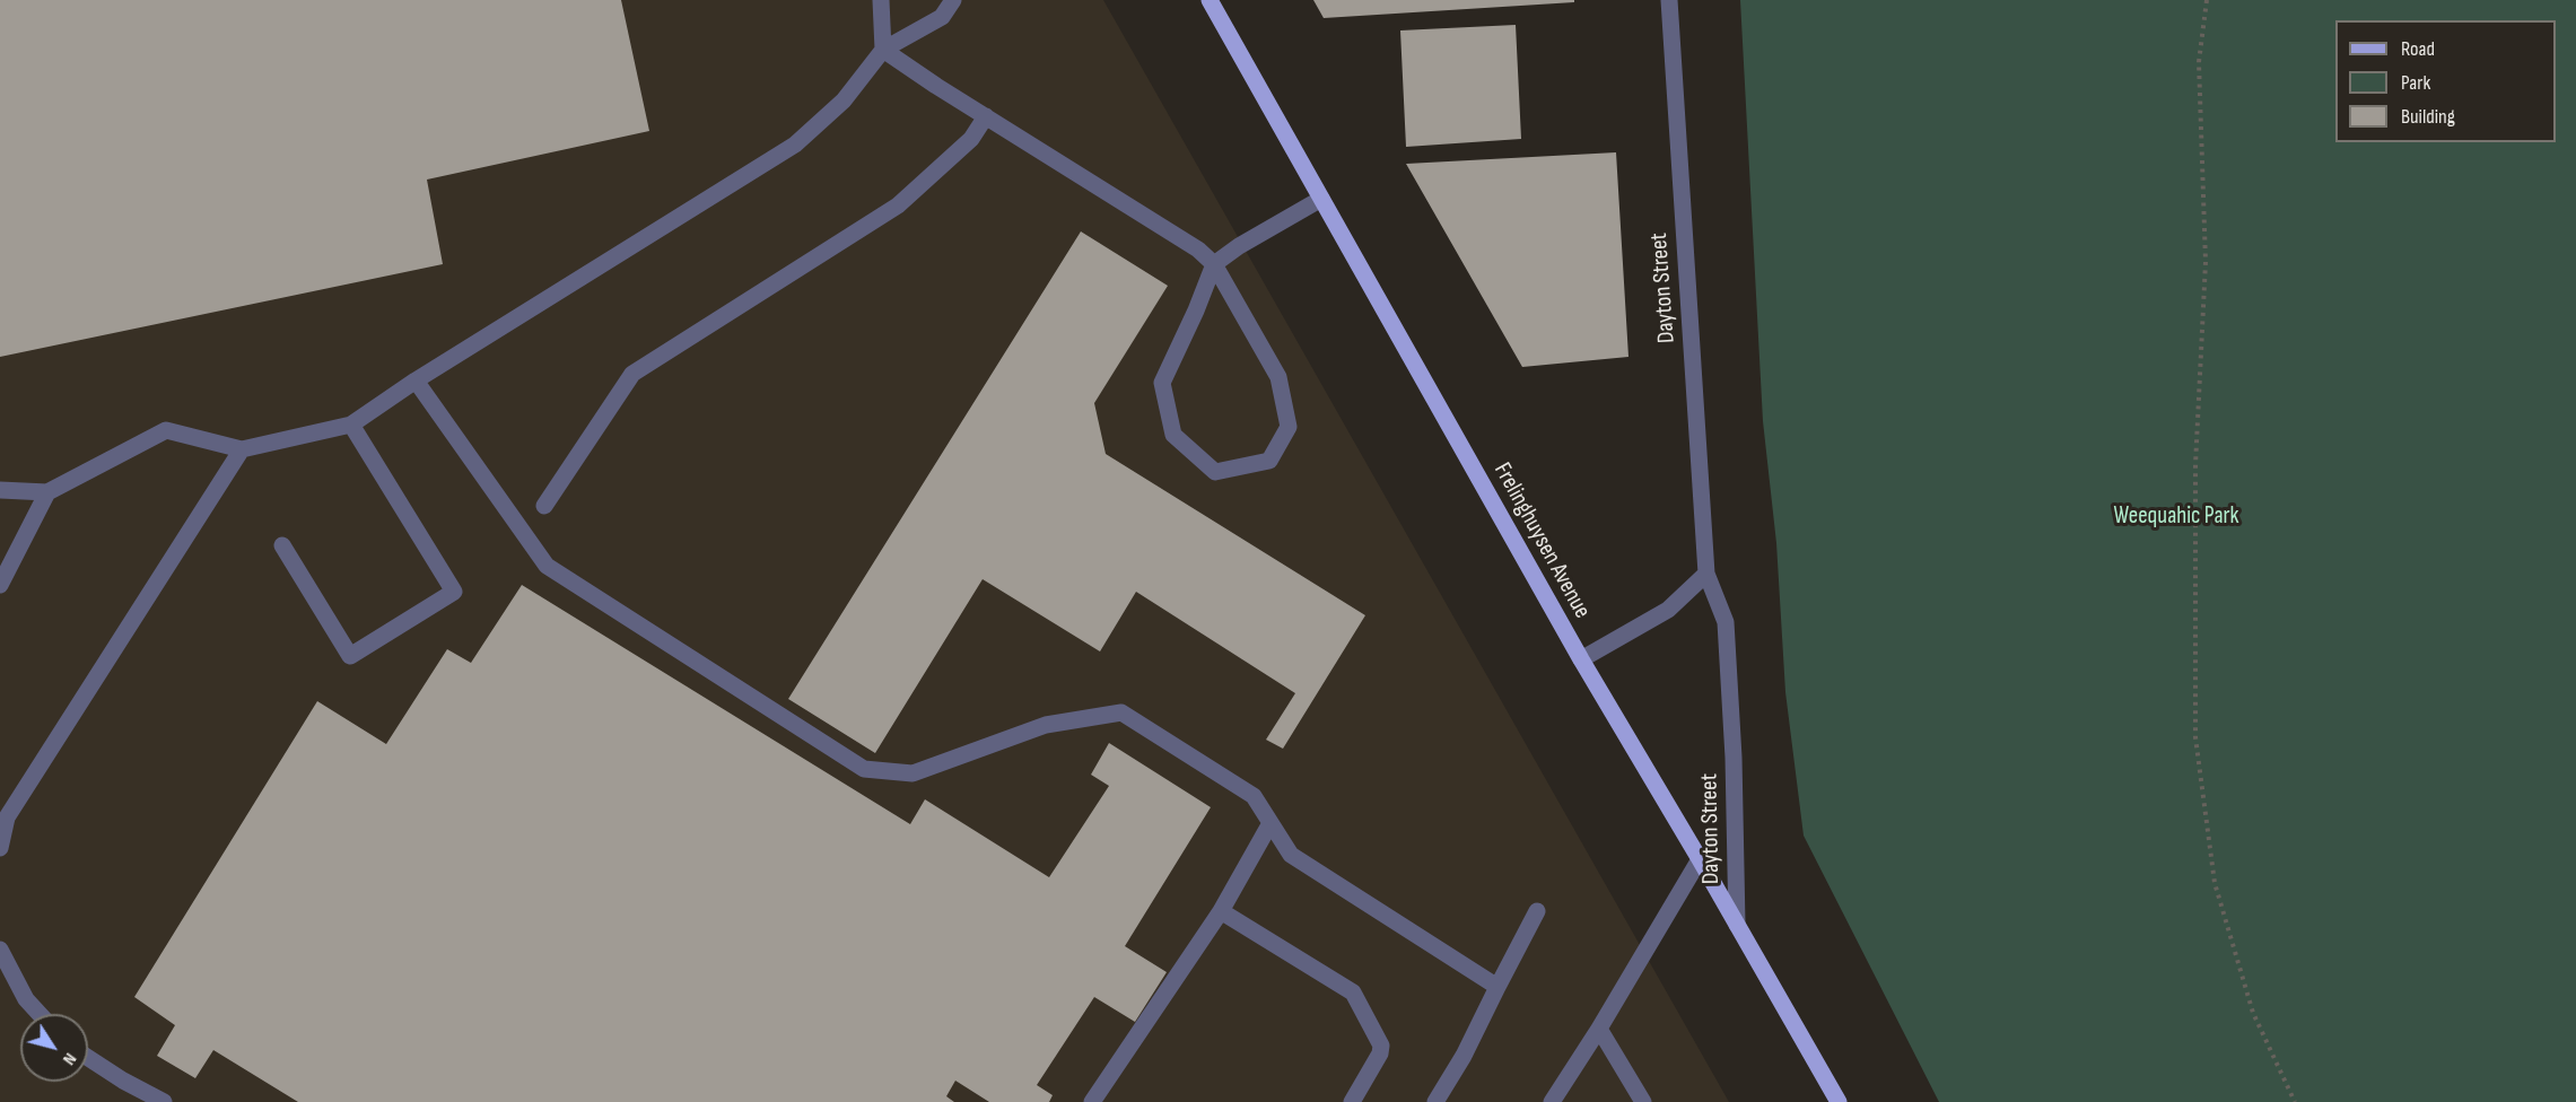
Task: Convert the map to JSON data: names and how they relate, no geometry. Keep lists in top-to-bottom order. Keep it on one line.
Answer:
{"streets":{"main road":["Frelinghuysen Avenue"],"street":["Dayton Street"]},"crossings":[["Dayton Street","Frelinghuysen Avenue"]],"parks":["Weequahic Park"],"legend":["Road","Park","Building"],"north":"bottom right"}
